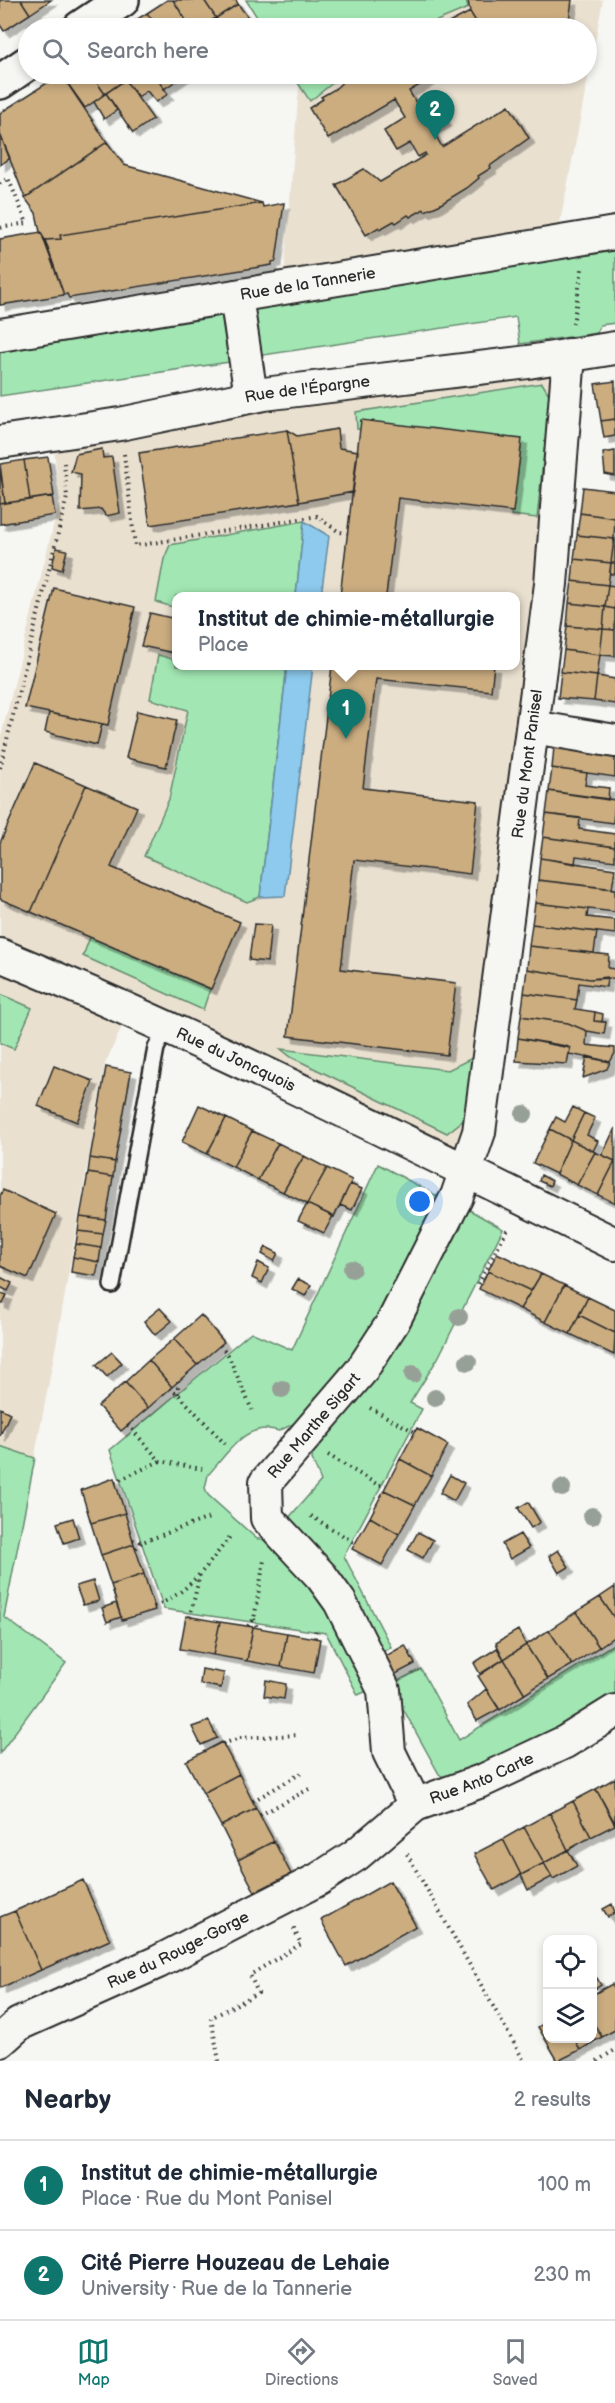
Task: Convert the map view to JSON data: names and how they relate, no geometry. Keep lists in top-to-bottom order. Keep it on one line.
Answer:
{"streets":{"street":["Rue de la Tannerie","Rue de l'Épargne","Rue du Mont Panisel","Rue du Joncquois","Rue Marthe Sigart","Rue Anto Carte","Rue du Rouge-Gorge"]},"crossings":[["Rue de l'Épargne","Rue du Mont Panisel"],["Rue du Mont Panisel","Rue du Joncquois"],["Rue du Mont Panisel","Rue Marthe Sigart"],["Rue du Joncquois","Rue Marthe Sigart"],["Rue Marthe Sigart","Rue Anto Carte"],["Rue Anto Carte","Rue du Rouge-Gorge"]],"page":{"search":"Search here","pins":["2","1"],"popup":["Institut de chimie-métallurgie","Place"],"heading":["Nearby","2 results"],"list":[{"mark":"1","name":"Institut de chimie-métallurgie","note":"Place · Rue du Mont Panisel","value":"100 m"},{"mark":"2","name":"Cité Pierre Houzeau de Lehaie","note":"University · Rue de la Tannerie","value":"230 m"}],"nav":["Map","Directions","Saved"]}}
